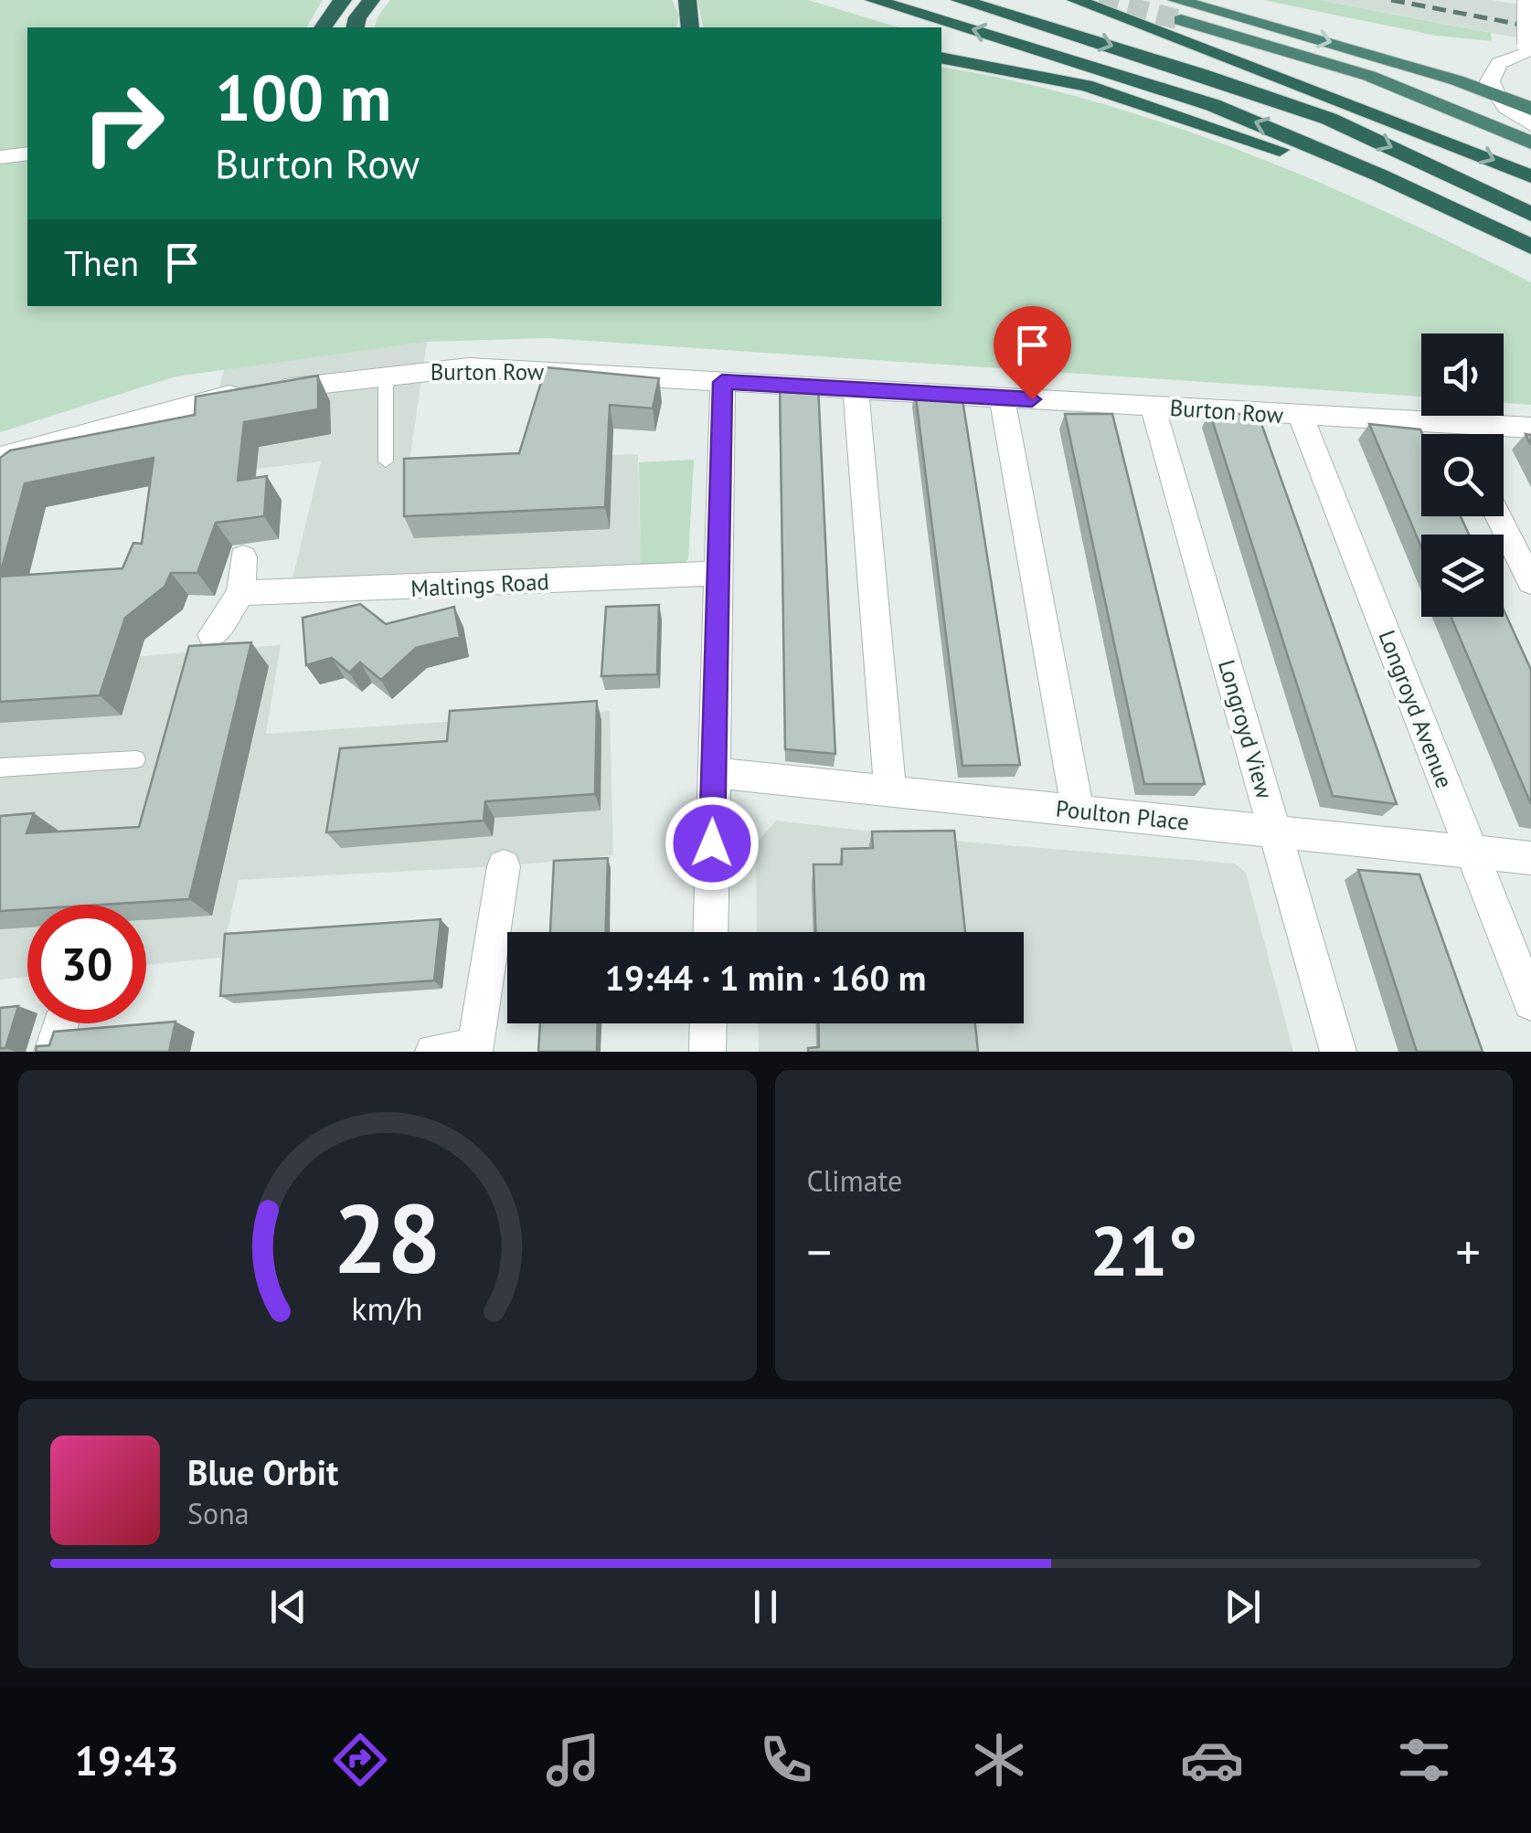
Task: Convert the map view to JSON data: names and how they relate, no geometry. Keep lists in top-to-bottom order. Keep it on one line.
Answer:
{"streets":{"street":["Burton Row","Maltings Road","Longroyd Avenue","Longroyd View","Poulton Place"]},"crossings":[["Burton Row","Longroyd Avenue"],["Burton Row","Longroyd View"],["Longroyd Avenue","Poulton Place"],["Longroyd View","Poulton Place"]],"page":{"turn":["100 m","Burton Row"],"then":"Then","limit":"30","trip":"19:44 · 1 min · 160 m","tile":"Climate","heat":["−","21°","+"],"song":["Blue Orbit","Sona"],"tabs":"19:43","gauge":["28","km/h"]}}
